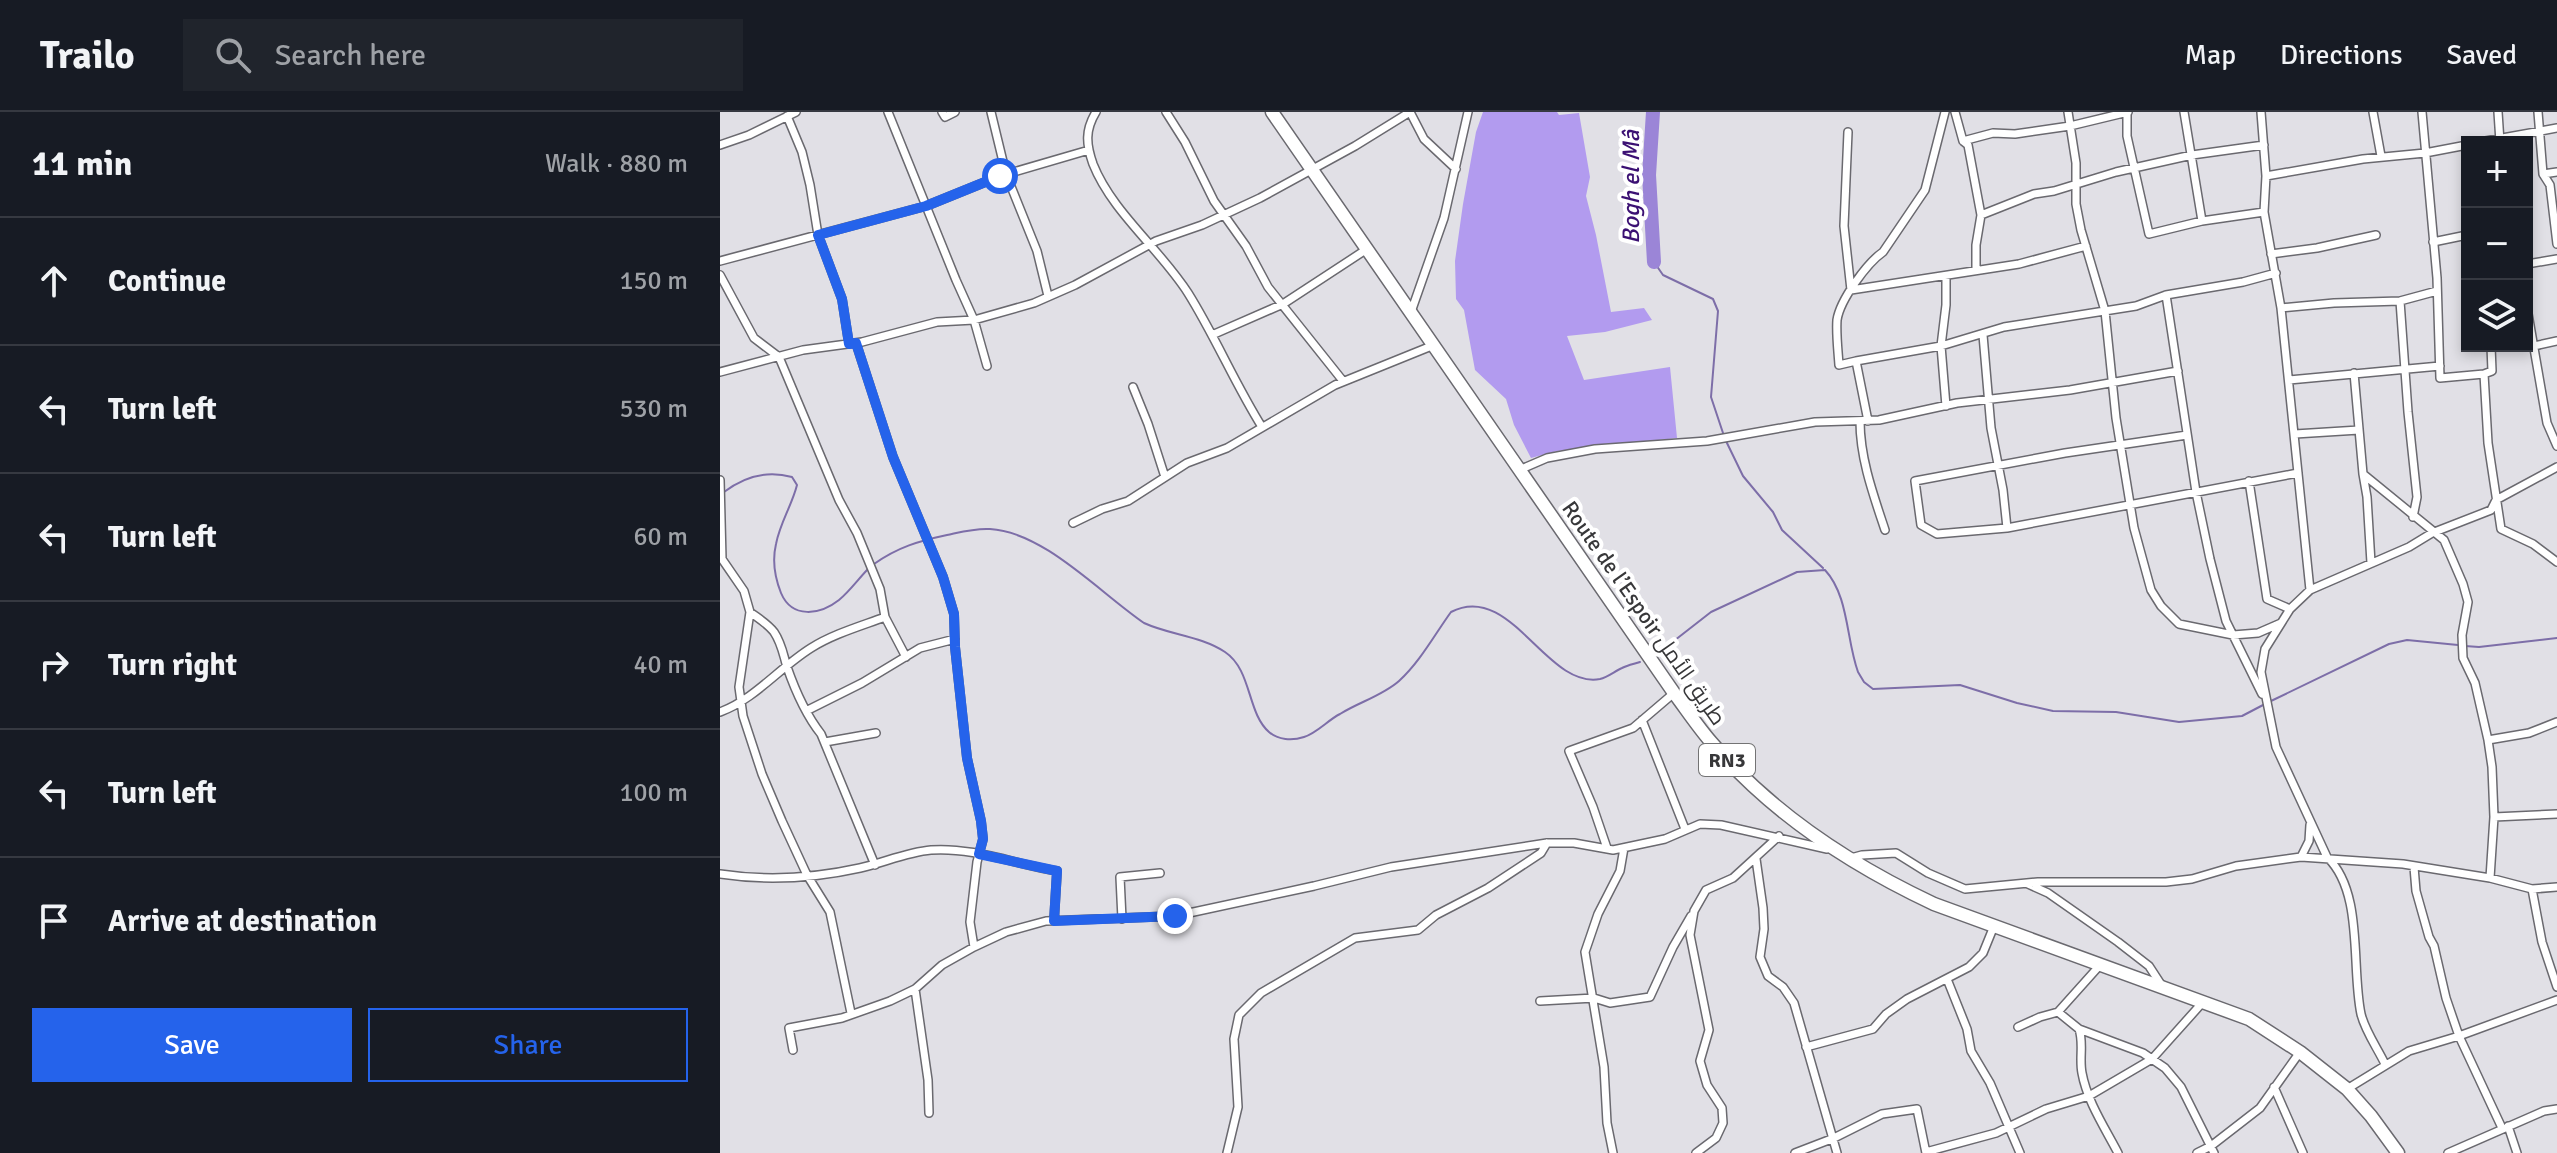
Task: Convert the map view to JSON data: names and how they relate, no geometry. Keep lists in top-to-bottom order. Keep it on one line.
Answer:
{"streets":{"highway":["Route de l’Espoir طريق الأمل","RN3"]},"water":["Bogh el Mâ"],"page":{"header":"Trailo","search":"Search here","nav":["Map","Directions","Saved"],"heading":["11 min","Walk · 880 m"],"map_buttons":["+","−"],"list":[["Continue","150 m"],["Turn left","530 m"],["Turn left","60 m"],["Turn right","40 m"],["Turn left","100 m"],"Arrive at destination"],"buttons":["Save","Share"]}}
